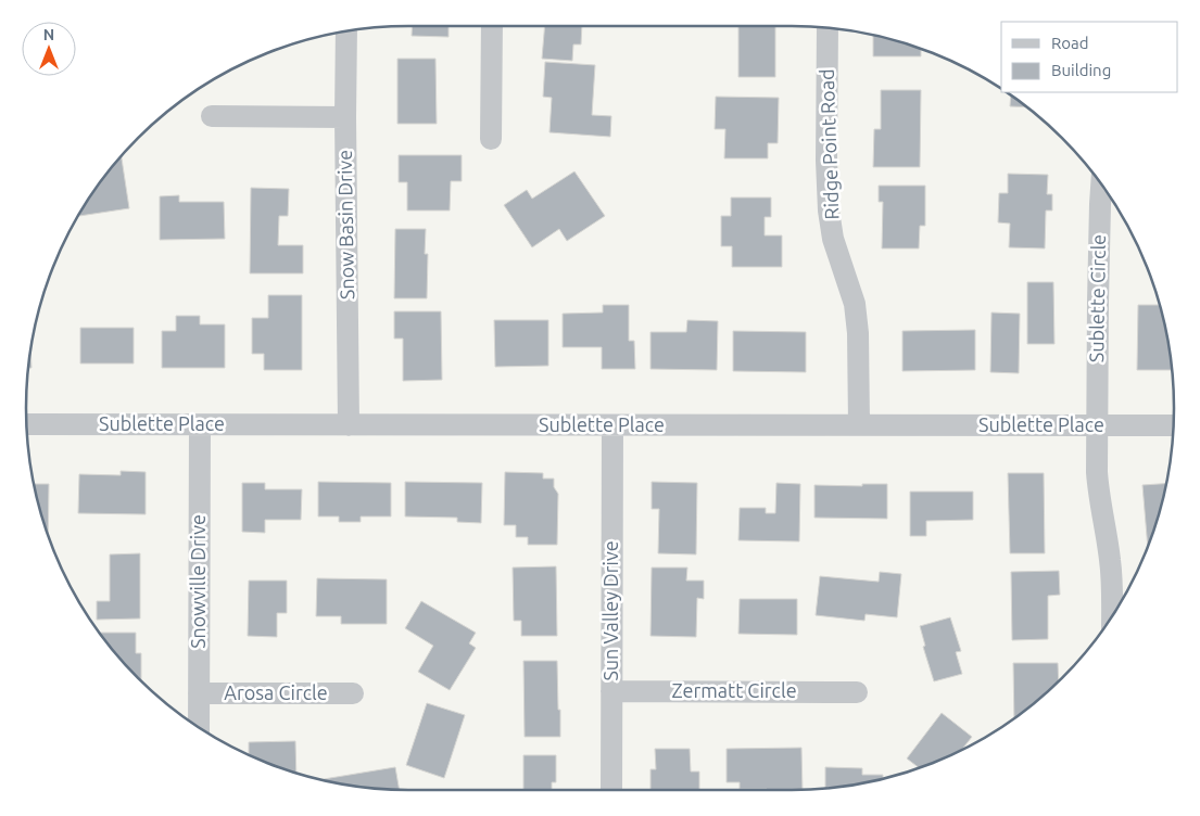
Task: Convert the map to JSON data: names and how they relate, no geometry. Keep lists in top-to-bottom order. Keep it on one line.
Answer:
{"streets":{"street":["Ridge Point Road","Snow Basin Drive","Sublette Circle","Sublette Place","Snowville Drive","Sun Valley Drive","Zermatt Circle","Arosa Circle"]},"crossings":[["Ridge Point Road","Sublette Place"],["Snow Basin Drive","Sublette Place"],["Sublette Circle","Sublette Place"],["Sublette Place","Snowville Drive"],["Sublette Place","Sun Valley Drive"],["Snowville Drive","Arosa Circle"],["Sun Valley Drive","Zermatt Circle"]],"legend":["Road","Building"],"north":"top"}
